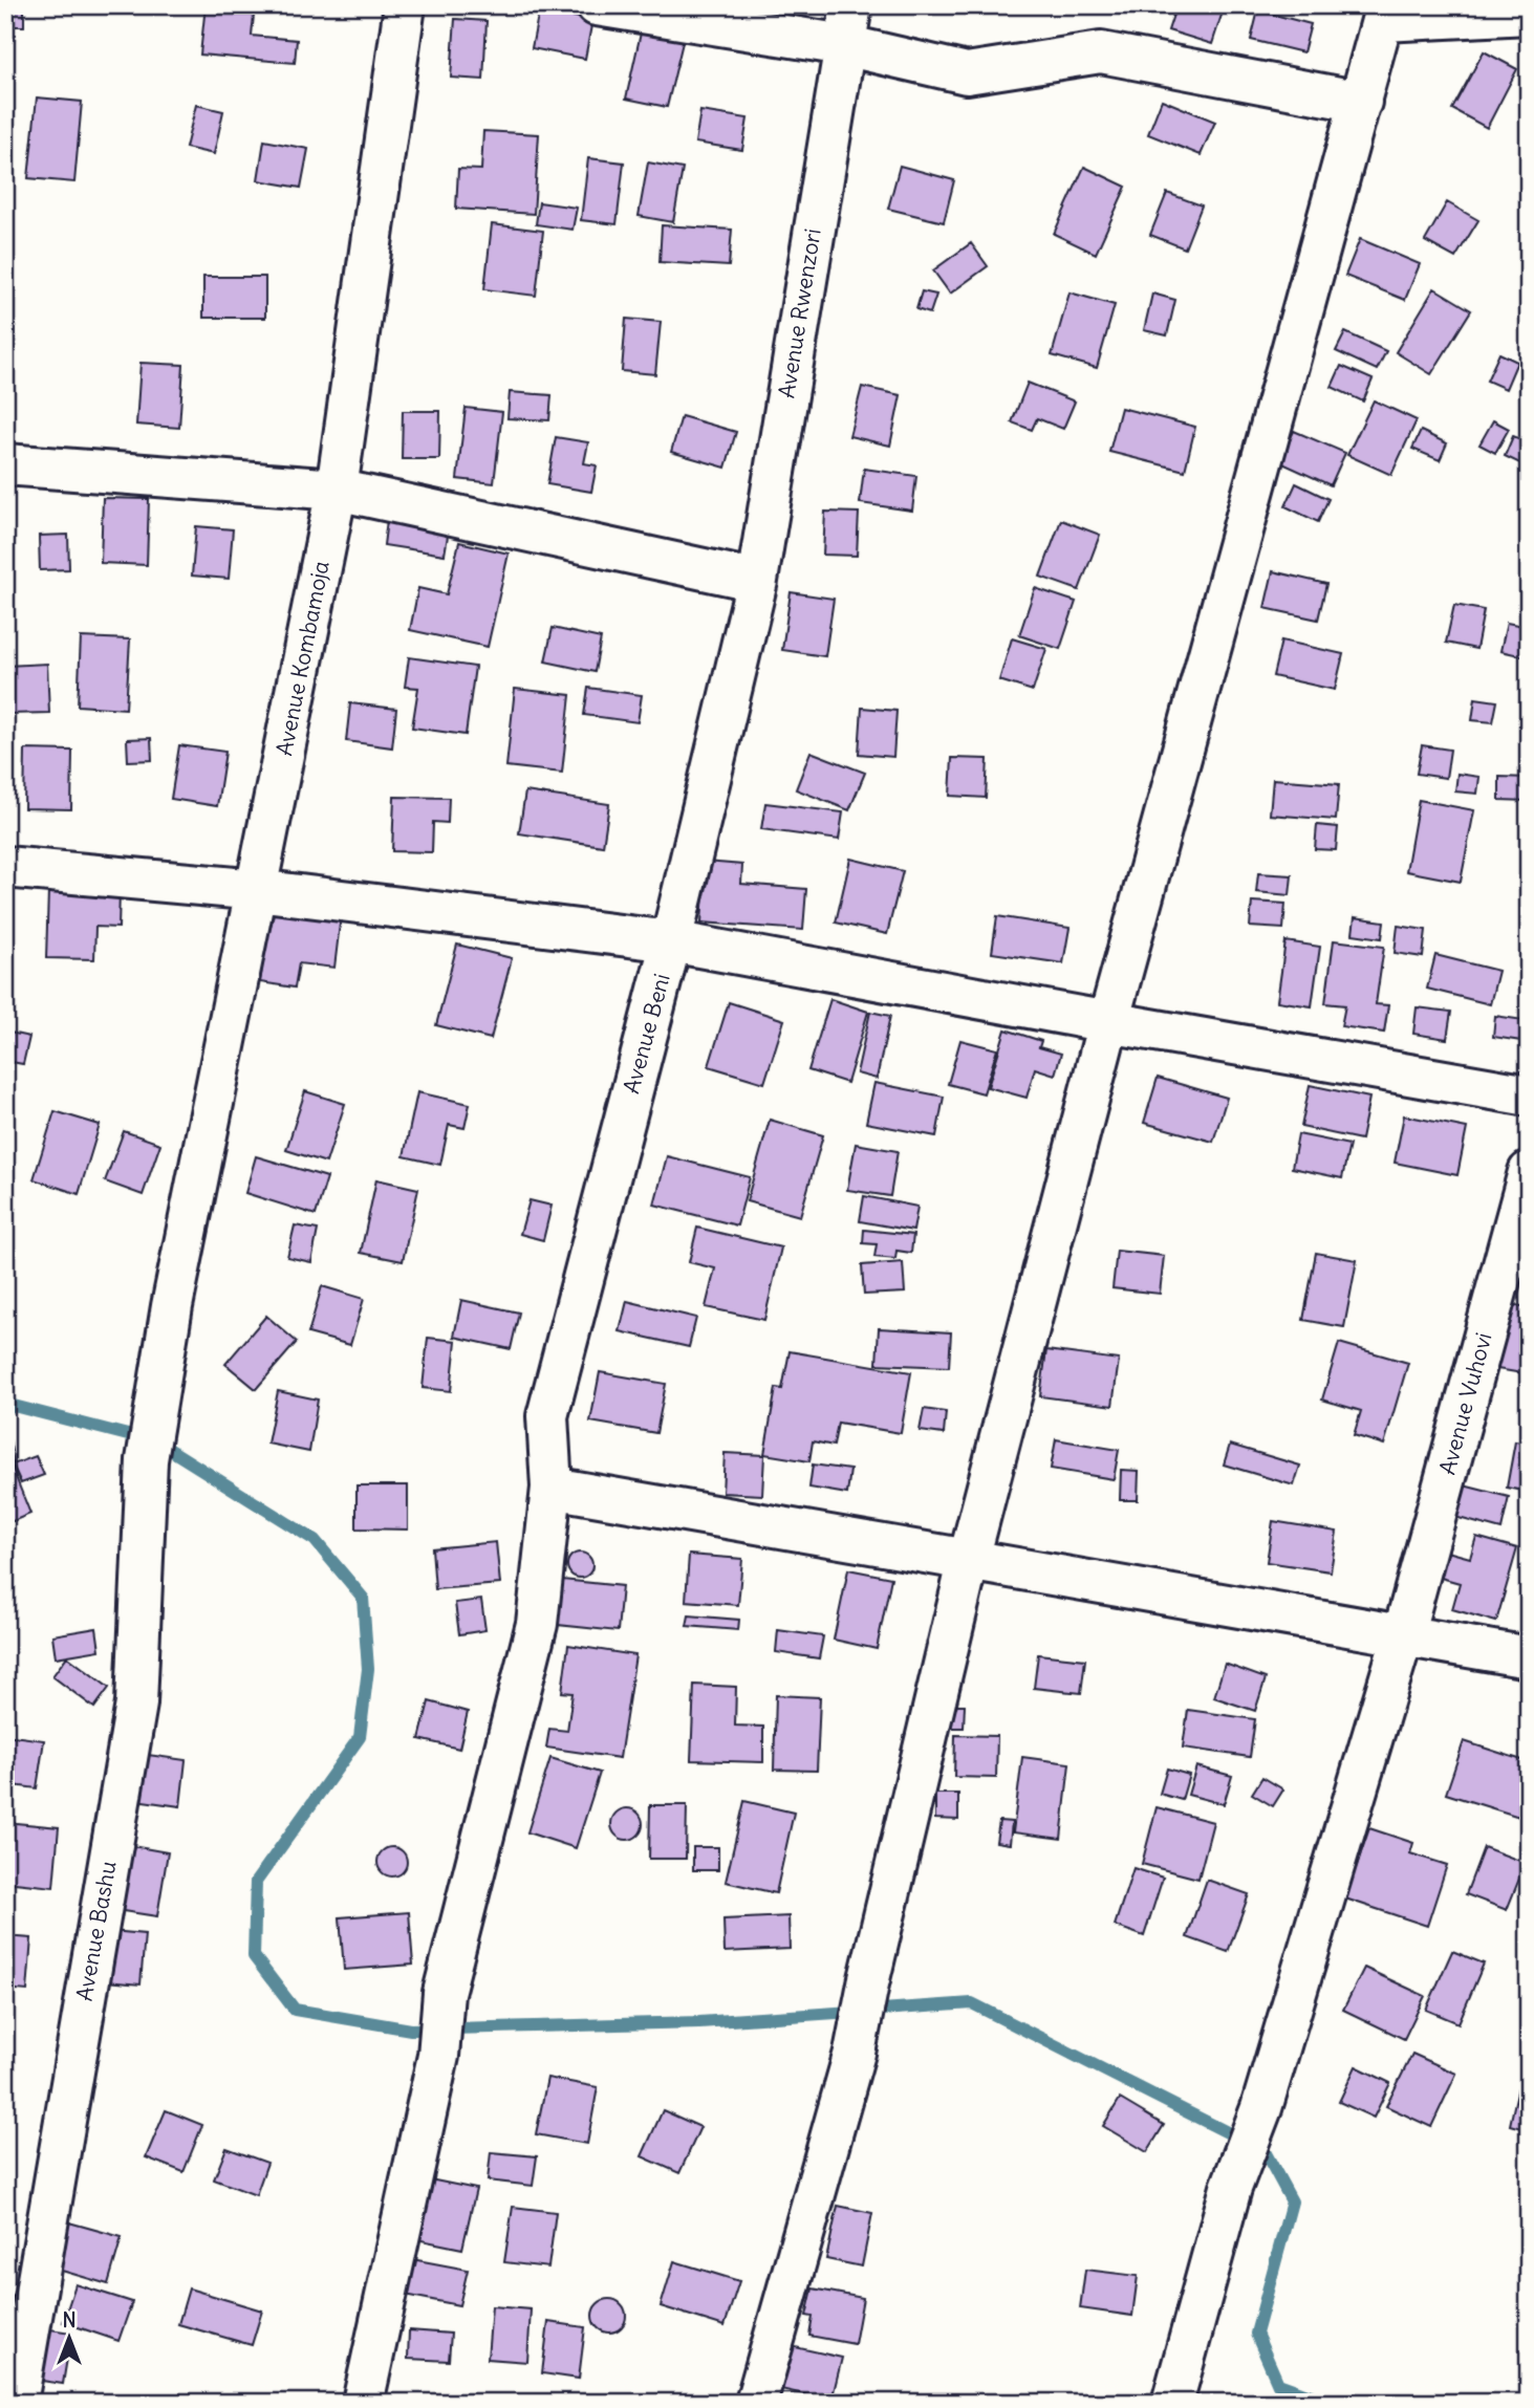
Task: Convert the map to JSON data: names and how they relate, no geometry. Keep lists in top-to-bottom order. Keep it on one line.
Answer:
{"streets":{"street":["Avenue Rwenzori","Avenue Kombamoja","Avenue Beni","Avenue Vuhovi","Avenue Bashu"]},"crossings":[["Avenue Rwenzori","Avenue Beni"],["Avenue Kombamoja","Avenue Bashu"]],"north":"top"}
